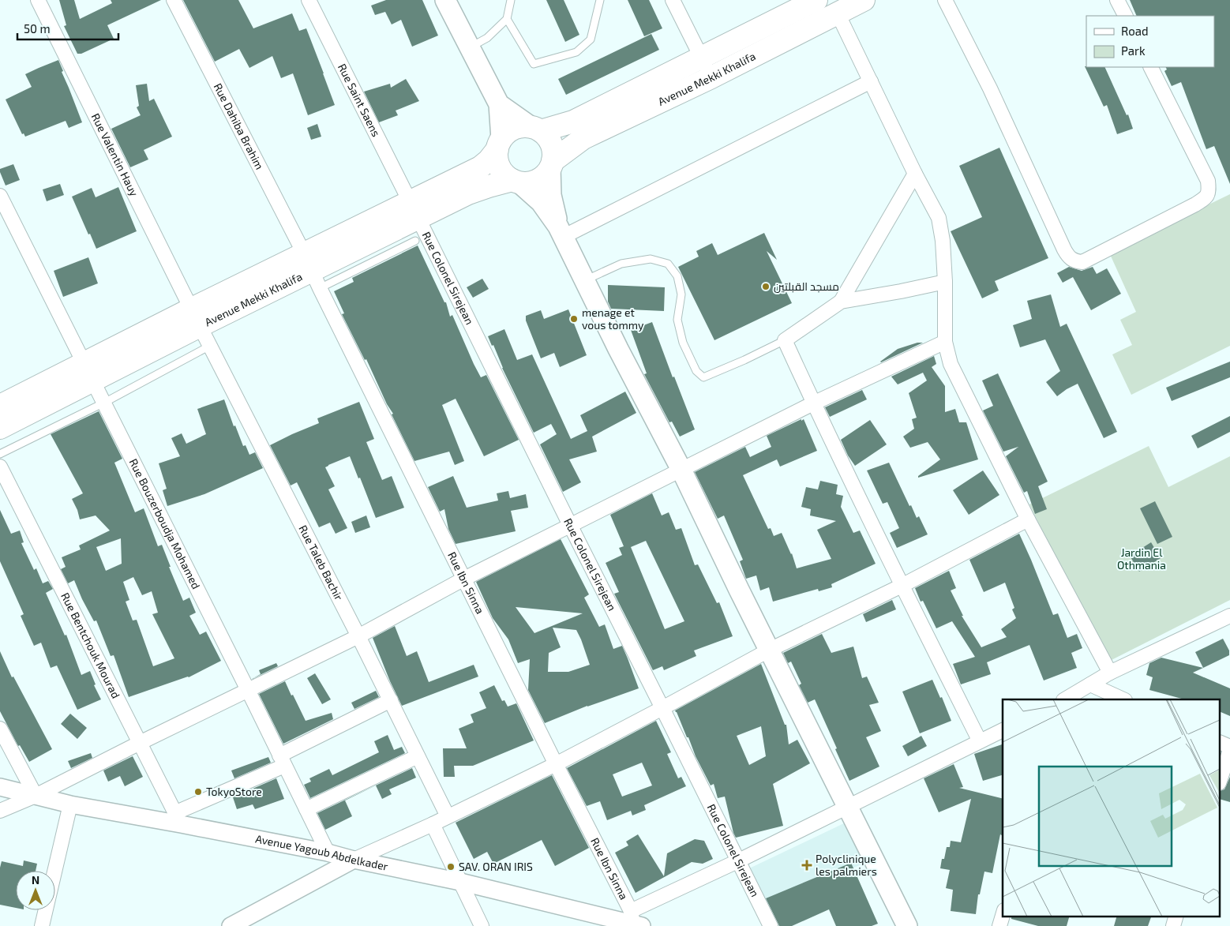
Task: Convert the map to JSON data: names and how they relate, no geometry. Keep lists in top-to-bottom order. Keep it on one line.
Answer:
{"streets":{"main road":["Avenue Mekki Khalifa"],"street":["Rue Saint Saens","Rue Dahiba Brahim","Rue Valentin Hauy","Rue Colonel Sirejean","Rue Bouzerboudja Mohamed","Rue Taleb Bachir","Rue Ibn Sinna","Rue Bentchouk Mourad","Avenue Yagoub Abdelkader"]},"crossings":[["Avenue Mekki Khalifa","Rue Saint Saens"],["Avenue Mekki Khalifa","Rue Dahiba Brahim"],["Avenue Mekki Khalifa","Rue Valentin Hauy"],["Avenue Mekki Khalifa","Rue Colonel Sirejean"],["Avenue Mekki Khalifa","Rue Bouzerboudja Mohamed"],["Avenue Mekki Khalifa","Rue Taleb Bachir"],["Avenue Mekki Khalifa","Rue Ibn Sinna"],["Rue Saint Saens","Rue Colonel Sirejean"],["Rue Dahiba Brahim","Rue Ibn Sinna"],["Rue Valentin Hauy","Rue Taleb Bachir"],["Rue Bouzerboudja Mohamed","Avenue Yagoub Abdelkader"],["Rue Ibn Sinna","Avenue Yagoub Abdelkader"],["Rue Bentchouk Mourad","Avenue Yagoub Abdelkader"]],"parks":["Jardin El Othmania"],"places":{"other":["مسجد القبلتين","menage et vous tommy","TokyoStore","SAV. ORAN IRIS"],"health":["Polyclinique les palmiers"]},"legend":["Road","Park"],"scale_bar":"50 m","north":"top"}
